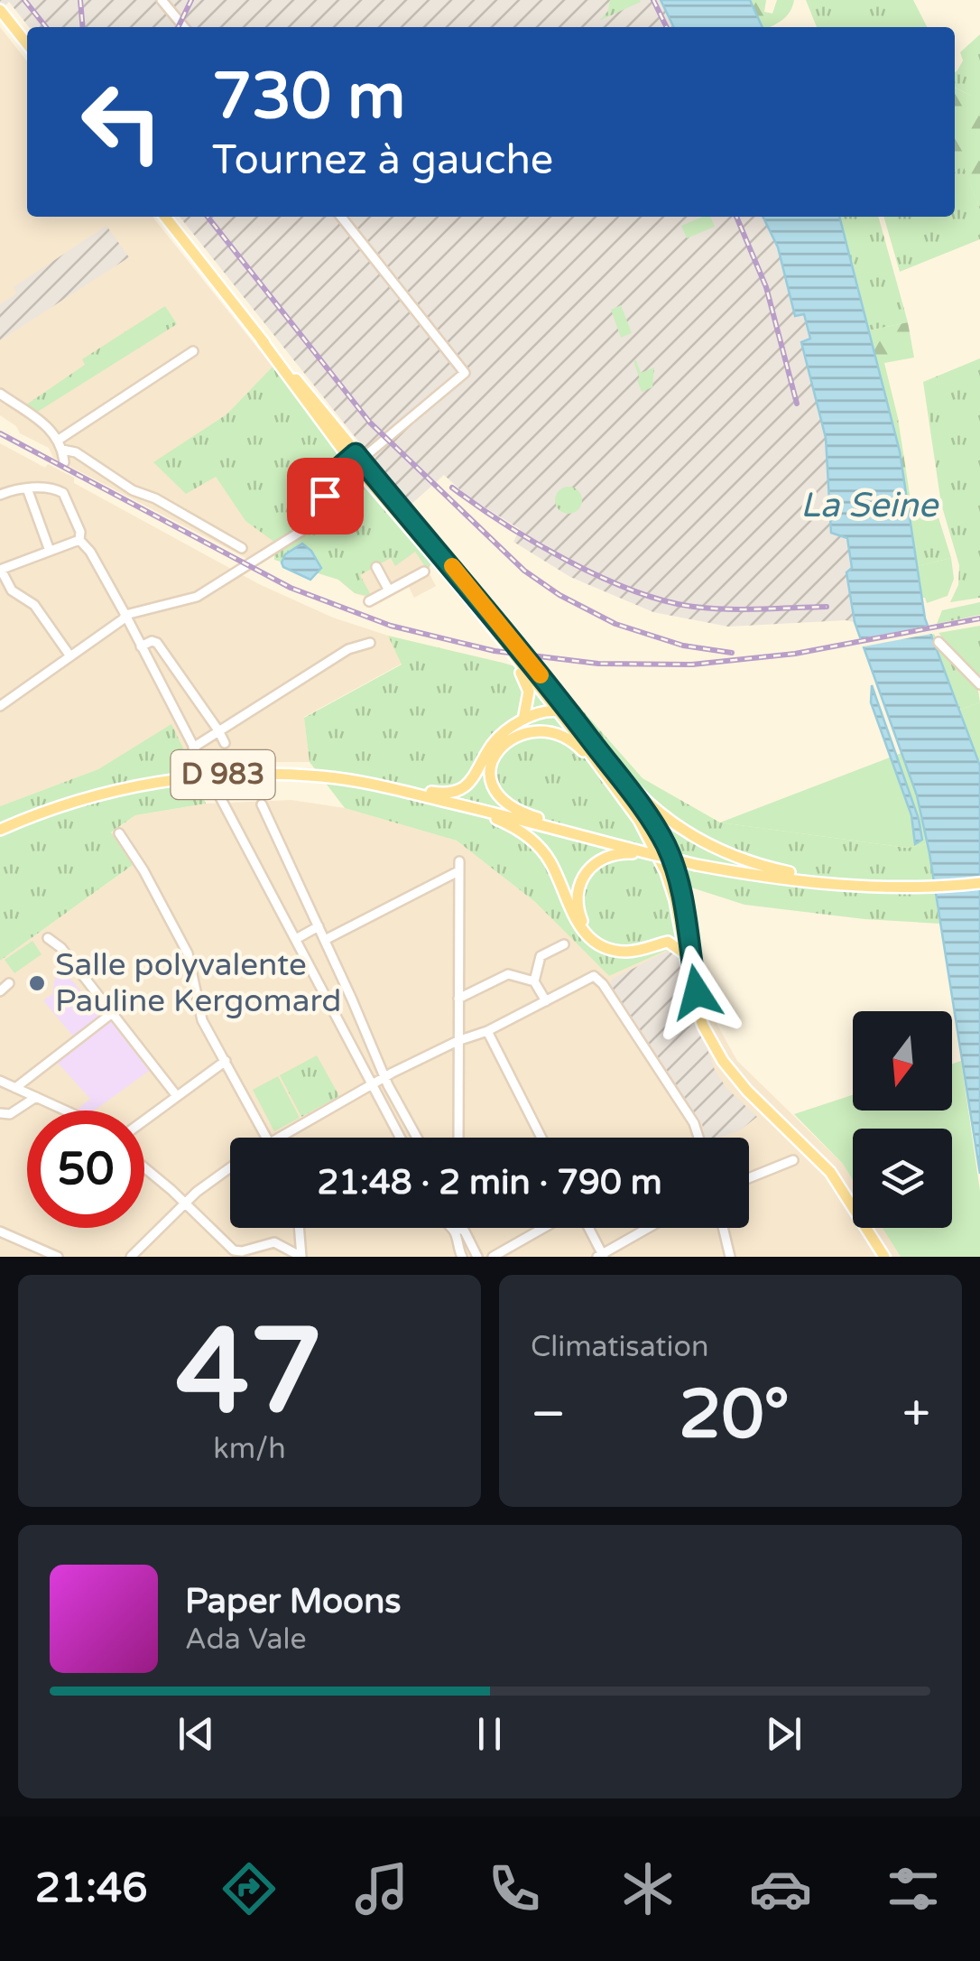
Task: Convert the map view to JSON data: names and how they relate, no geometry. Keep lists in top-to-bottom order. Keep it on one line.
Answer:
{"streets":{"main road":["D 983"]},"water":["La Seine"],"places":["Salle polyvalente Pauline Kergomard"],"north":"bottom","page":{"turn":["730 m","Tournez à gauche"],"limit":"50","trip":"21:48 · 2 min · 790 m","tile":[["47","km/h"],"Climatisation"],"heat":["−","20°","+"],"song":["Paper Moons","Ada Vale"],"tabs":"21:46"}}
